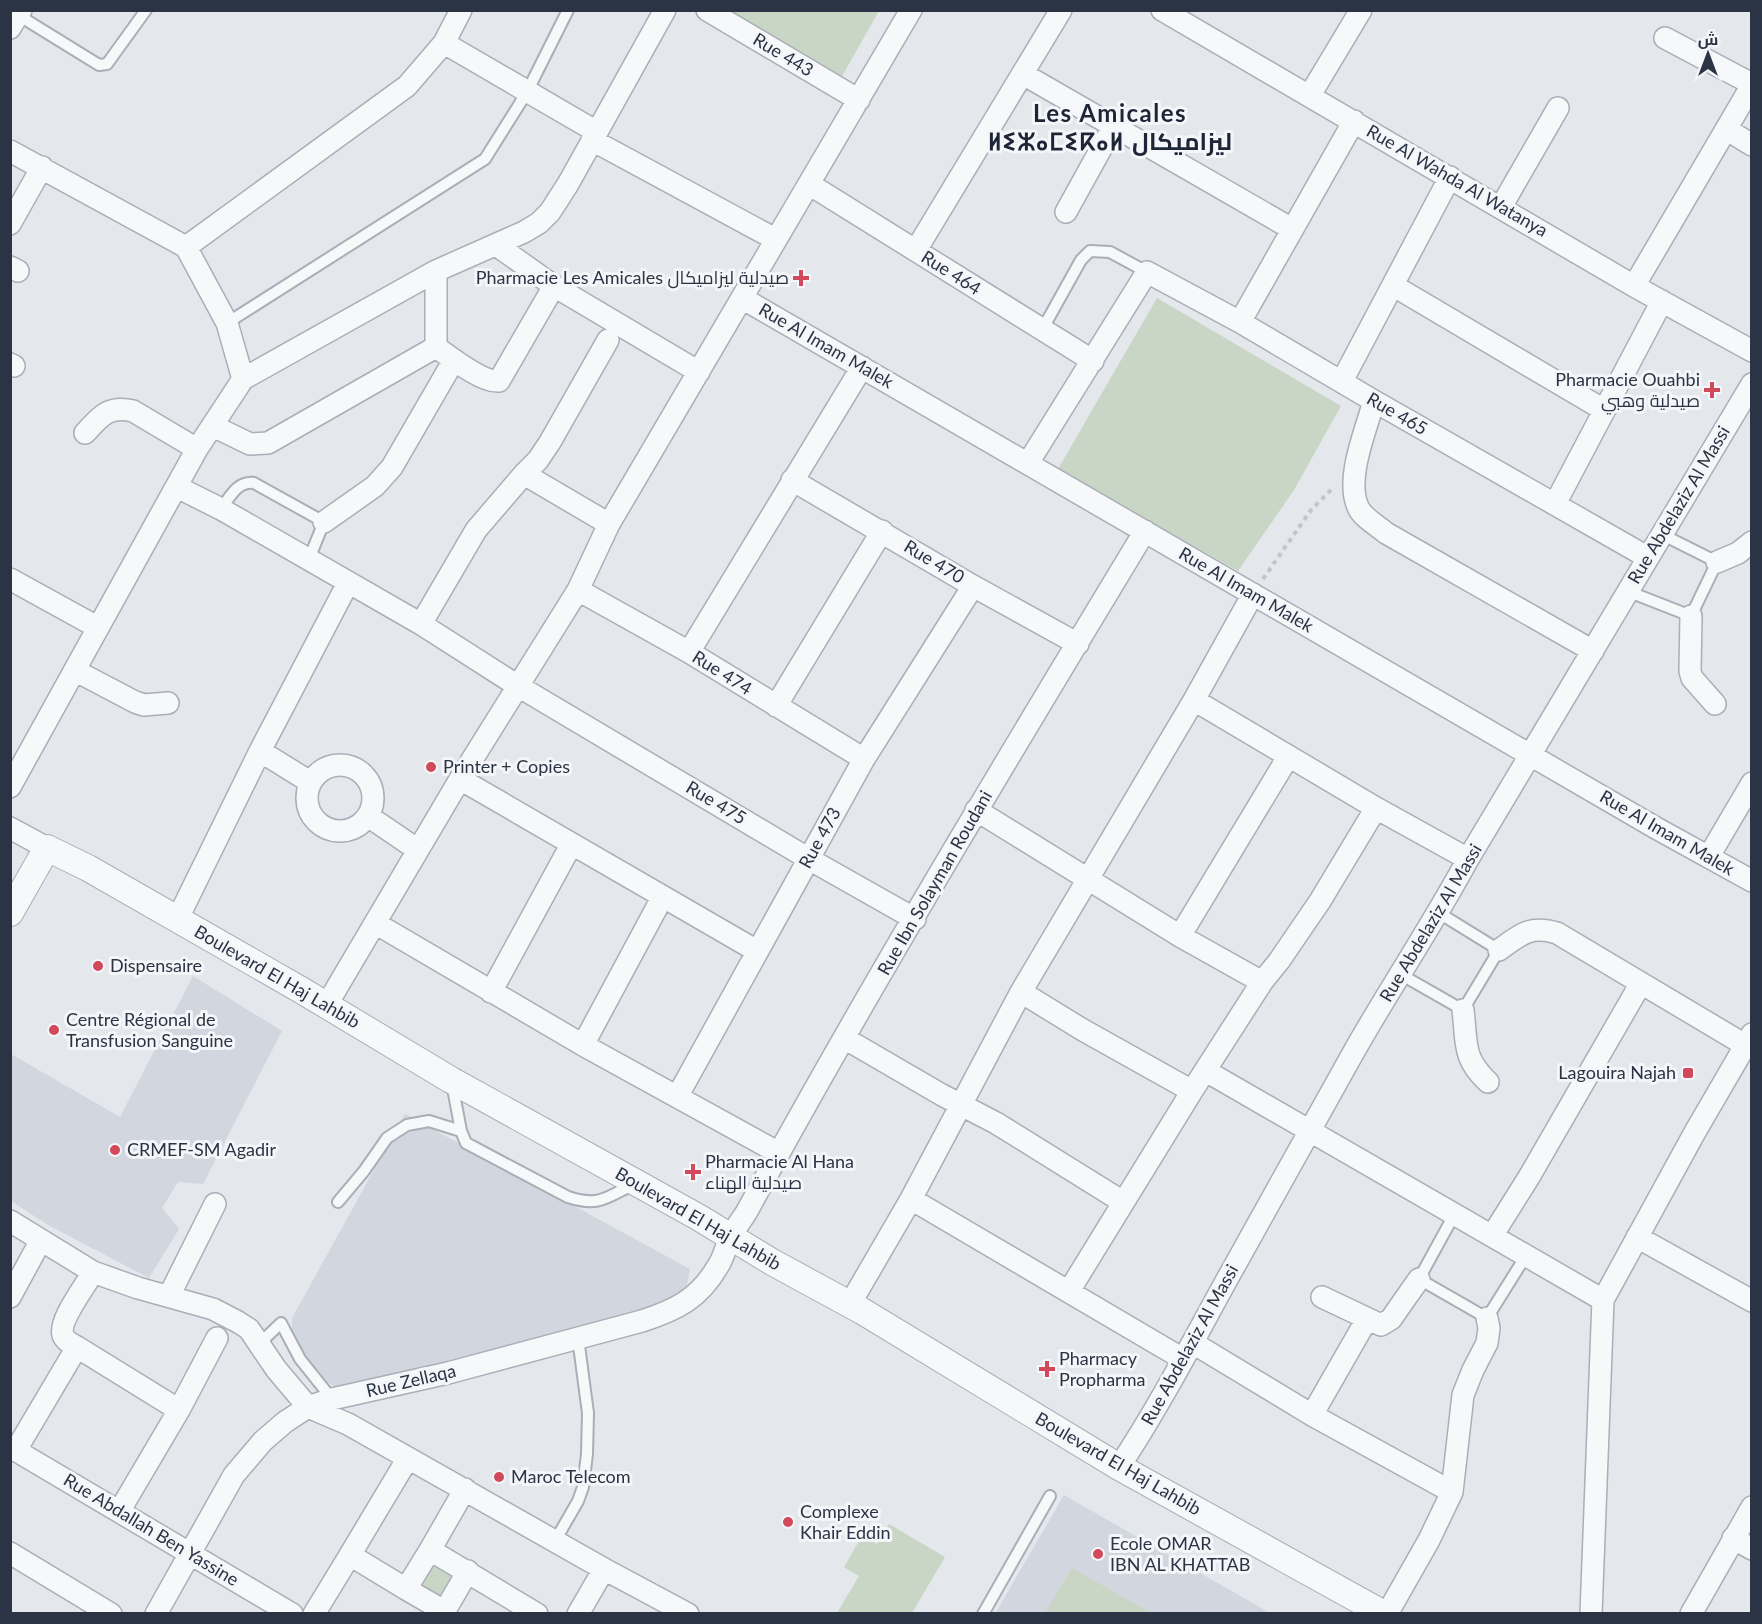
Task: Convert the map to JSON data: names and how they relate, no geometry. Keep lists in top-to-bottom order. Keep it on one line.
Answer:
{"streets":{"street":["Rue 443","Rue Al Wahda Al Watanya","Rue 464","Rue Al Imam Malek","Rue 465","Rue Abdelaziz Al Massi","Rue 470","Rue 474","Rue 475","Rue 473","Rue Ibn Solayman Roudani","Boulevard El Haj Lahbib","Rue Zellaqa","Rue Abdallah Ben Yassine"]},"crossings":[["Rue Al Imam Malek","Rue Abdelaziz Al Massi"],["Rue Al Imam Malek","Rue Ibn Solayman Roudani"],["Rue 465","Rue Abdelaziz Al Massi"],["Rue Abdelaziz Al Massi","Boulevard El Haj Lahbib"],["Rue 470","Rue 473"],["Rue 470","Rue Ibn Solayman Roudani"],["Rue 474","Rue 473"],["Rue 475","Rue 473"],["Rue 475","Rue Ibn Solayman Roudani"],["Rue Ibn Solayman Roudani","Boulevard El Haj Lahbib"],["Rue Ibn Solayman Roudani","Rue Zellaqa"],["Boulevard El Haj Lahbib","Rue Zellaqa"],["Rue Zellaqa","Rue Abdallah Ben Yassine"]],"districts":["Les Amicales ⵍⵉⵣⴰⵎⵉⴽⴰⵍ ليزاميكال"],"places":{"health":["Pharmacie Les Amicales صيدلية ليزاميكال","Pharmacie Ouahbi صيدلية وهبي","Pharmacie Al Hana صيدلية الهناء","Pharmacy Propharma"],"other":["Printer + Copies","Dispensaire","Centre Régional de Transfusion Sanguine","CRMEF-SM Agadir","Maroc Telecom","Complexe Khair Eddin","Ecole OMAR IBN AL KHATTAB"],"transit":["Lagouira Najah"]},"north":"top"}
